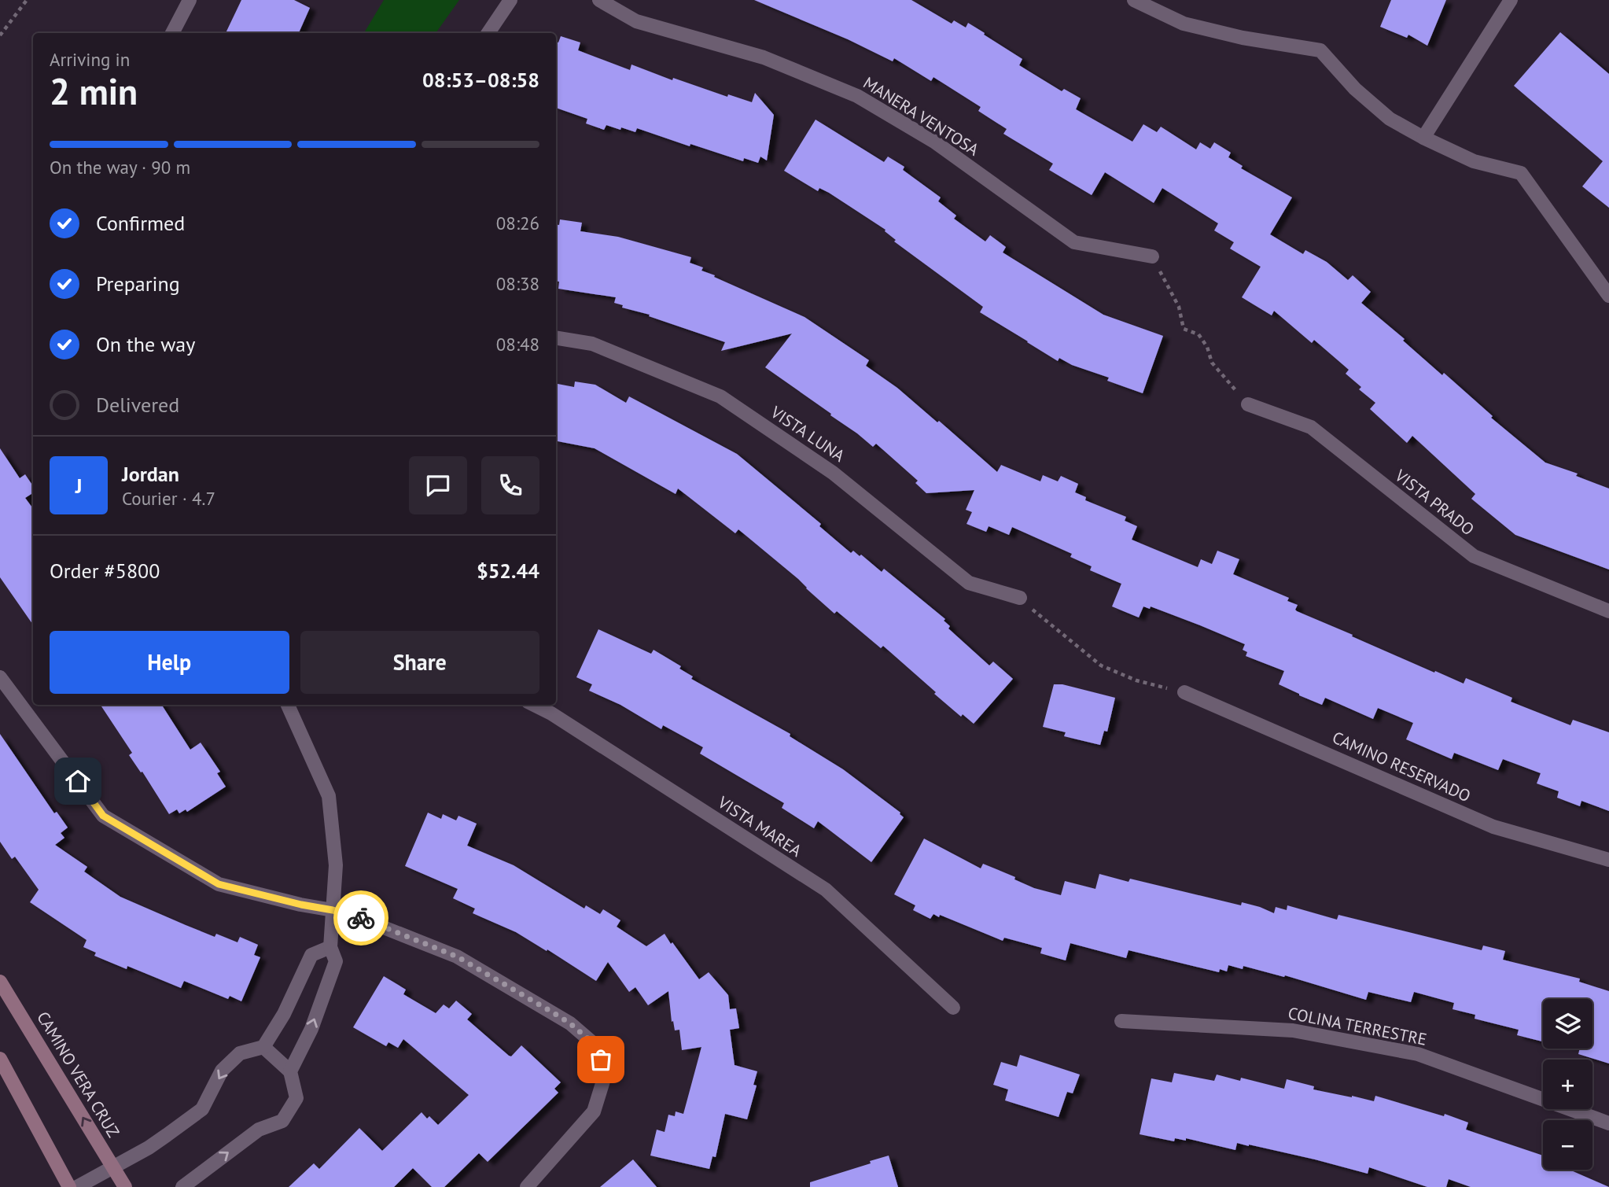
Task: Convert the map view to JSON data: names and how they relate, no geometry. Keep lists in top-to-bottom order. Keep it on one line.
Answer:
{"streets":{"main road":["CAMINO VERA CRUZ"],"street":["MANERA VENTOSA","VISTA LUNA","VISTA PRADO","CAMINO RESERVADO","VISTA MAREA","COLINA TERRESTRE"]},"page":{"heading":["2 min","Arriving in","08:53–08:58"],"panel":["Jordan","Courier · 4.7","Order #5800","$52.44"],"bar":"On the way · 90 m","list":[["Confirmed","08:26"],["Preparing","08:38"],["On the way","08:48"],"Delivered"],"round":"J","buttons":["Help","Share"],"map_buttons":["+","−"]}}
